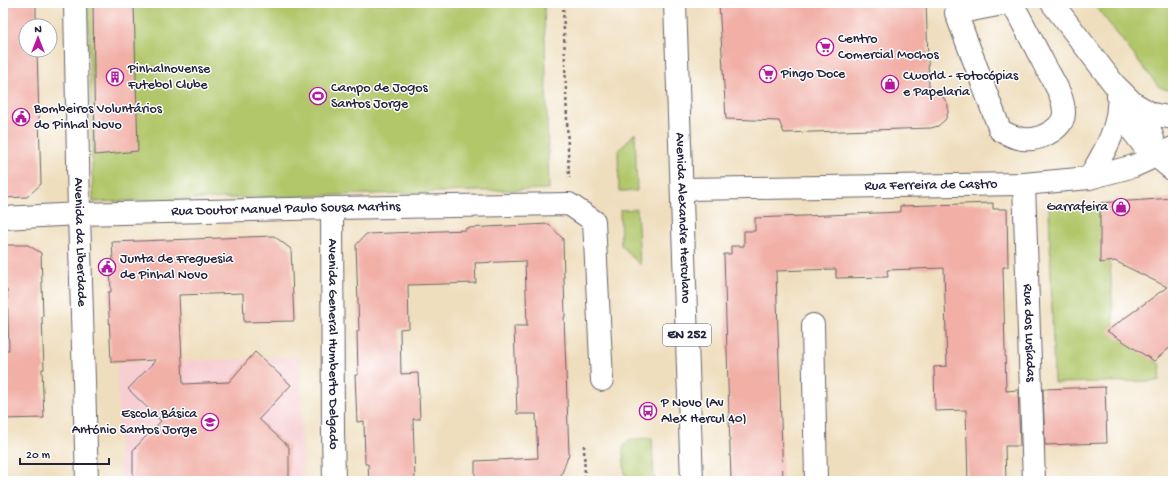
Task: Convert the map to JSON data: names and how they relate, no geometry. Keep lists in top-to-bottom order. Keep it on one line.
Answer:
{"streets":{"street":["Rua Ferreira de Castro","Rua Doutor Manuel Paulo Sousa Martins","Avenida Alexandre Herculano","Avenida da Liberdade","Rua dos Lusíadas","EN 252","Avenida General Humberto Delgado"]},"crossings":[["Rua Ferreira de Castro","Avenida Alexandre Herculano"],["Rua Ferreira de Castro","Rua dos Lusíadas"],["Rua Doutor Manuel Paulo Sousa Martins","Avenida da Liberdade"],["Rua Doutor Manuel Paulo Sousa Martins","Avenida General Humberto Delgado"]],"places":{"supermarket":["Centro Comercial Mochos","Pingo Doce"],"building":["Pinhalnovense Futebol Clube"],"shop":["Cworld - Fotocópias e Papelaria","Garrafeira"],"sports":["Campo de Jogos Santos Jorge"],"public building":["Bombeiros Voluntários do Pinhal Novo","Junta de Freguesia de Pinhal Novo"],"bus stop":["P Novo (Av Alex Hercul 40)"],"school or university":["Escola Básica António Santos Jorge"]},"scale_bar":"20 m","north":"top"}
